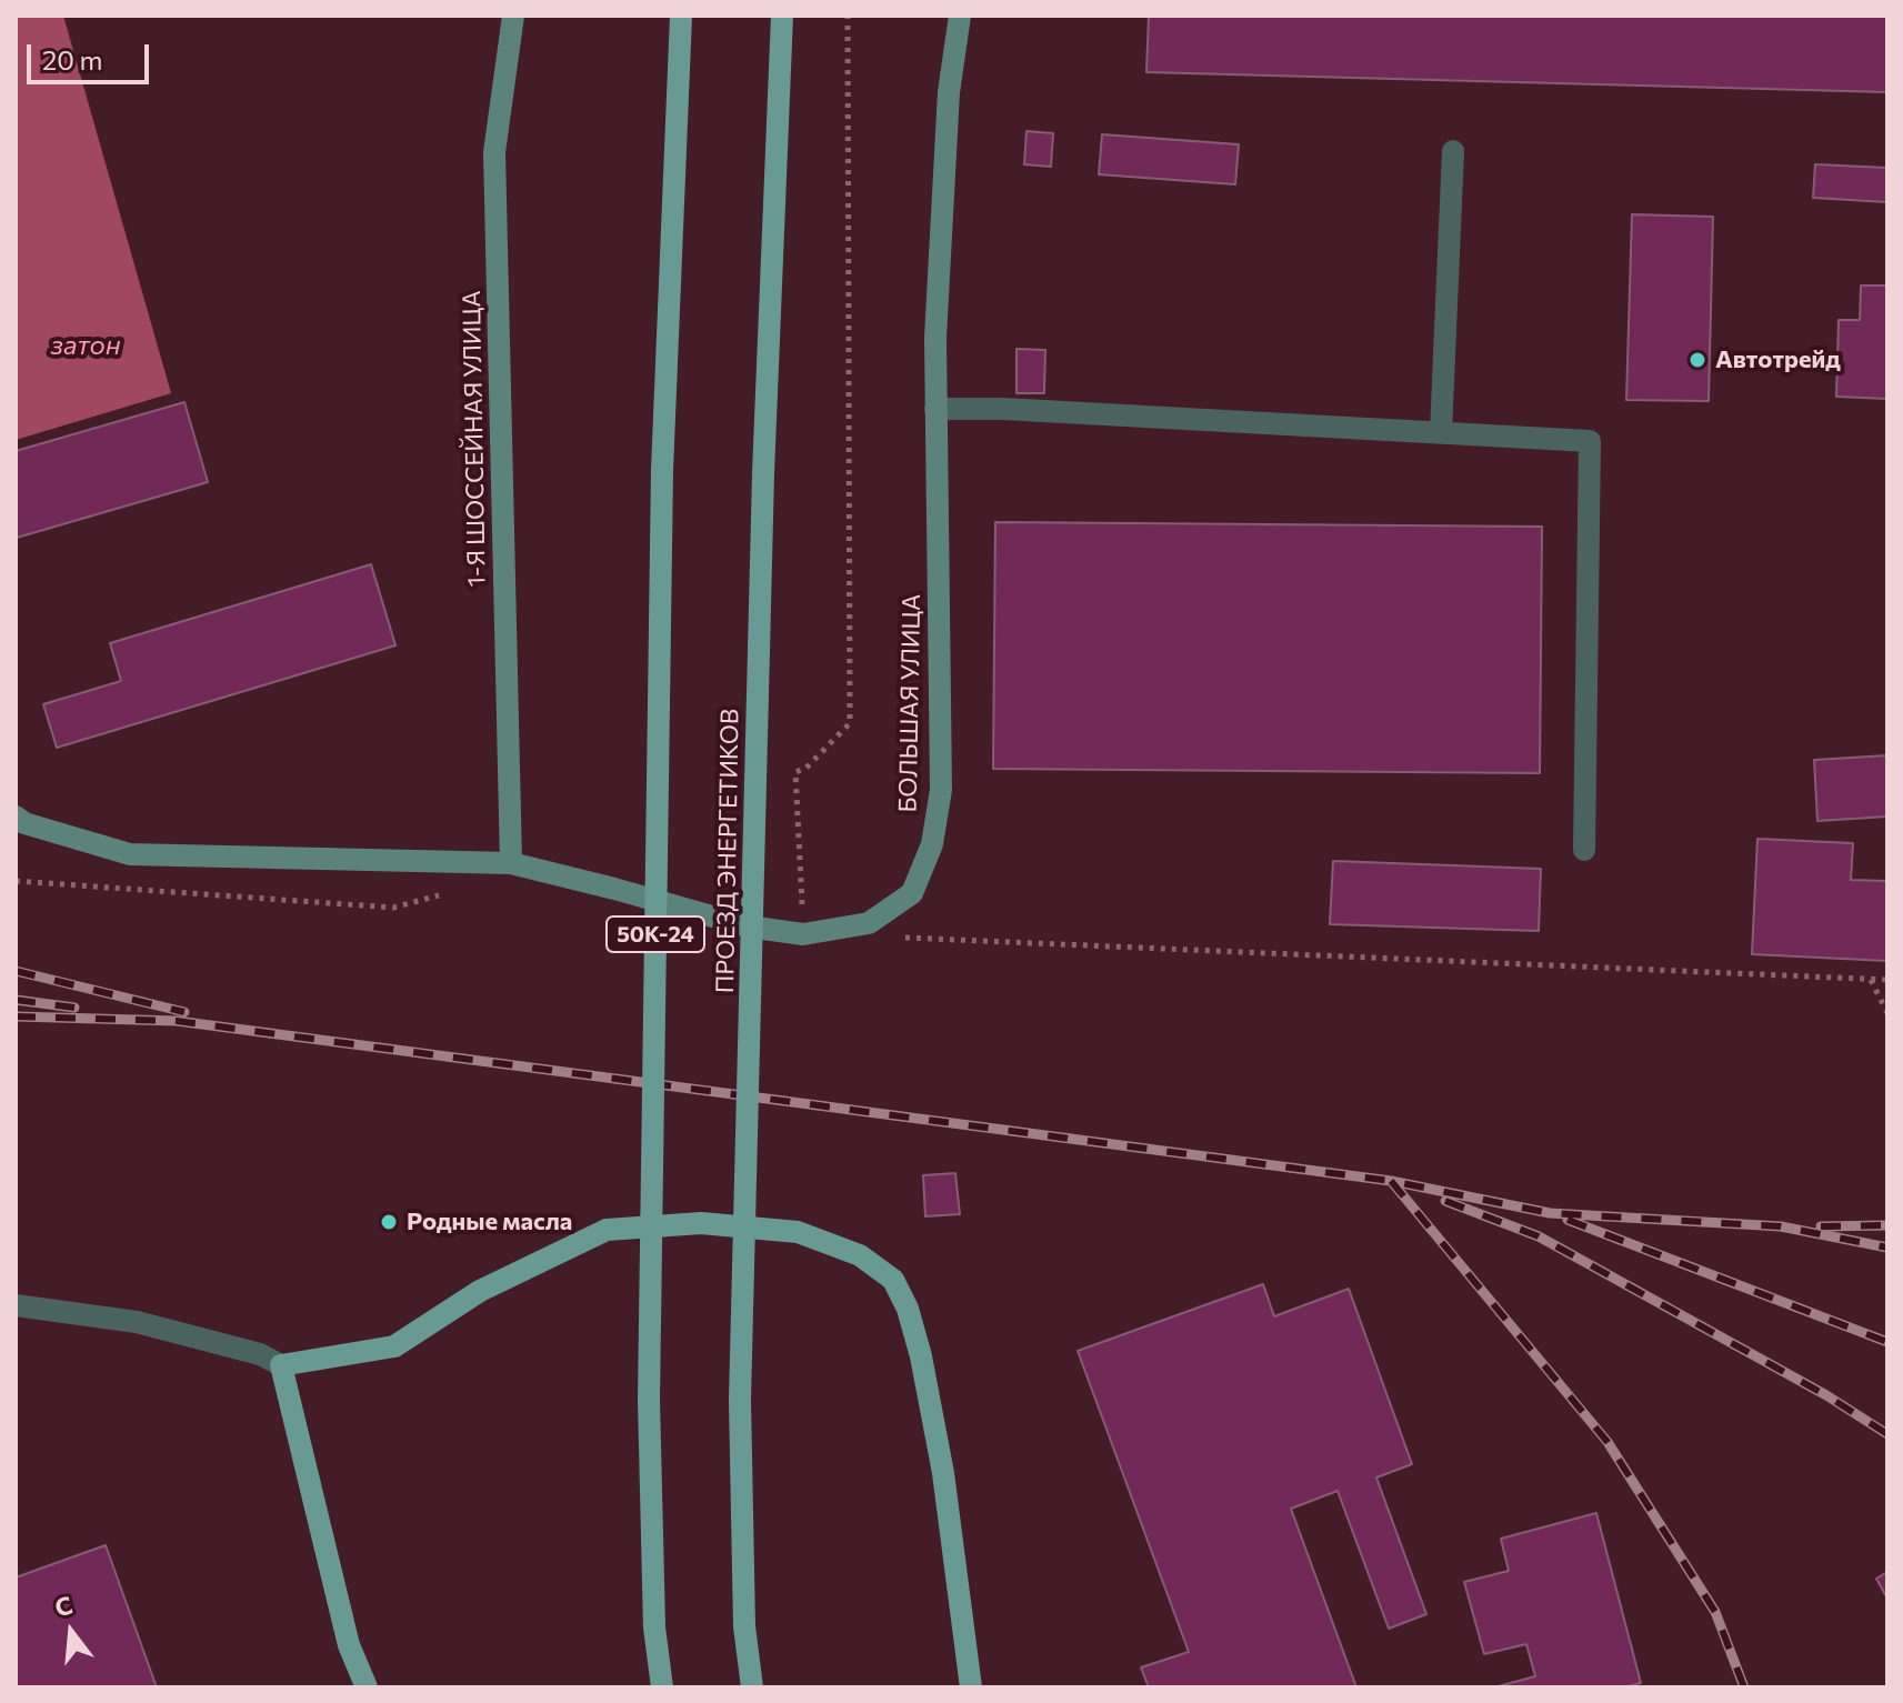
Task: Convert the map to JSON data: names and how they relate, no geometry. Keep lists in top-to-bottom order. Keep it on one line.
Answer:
{"streets":{"main road":["1-Я ШОССЕЙНАЯ УЛИЦА","БОЛЬШАЯ УЛИЦА","ПРОЕЗД ЭНЕРГЕТИКОВ","50К-24"]},"crossings":[["1-Я ШОССЕЙНАЯ УЛИЦА","БОЛЬШАЯ УЛИЦА"]],"water":["затон"],"places":["Автотрейд","Родные масла"],"scale_bar":"20 m","north":"top"}
